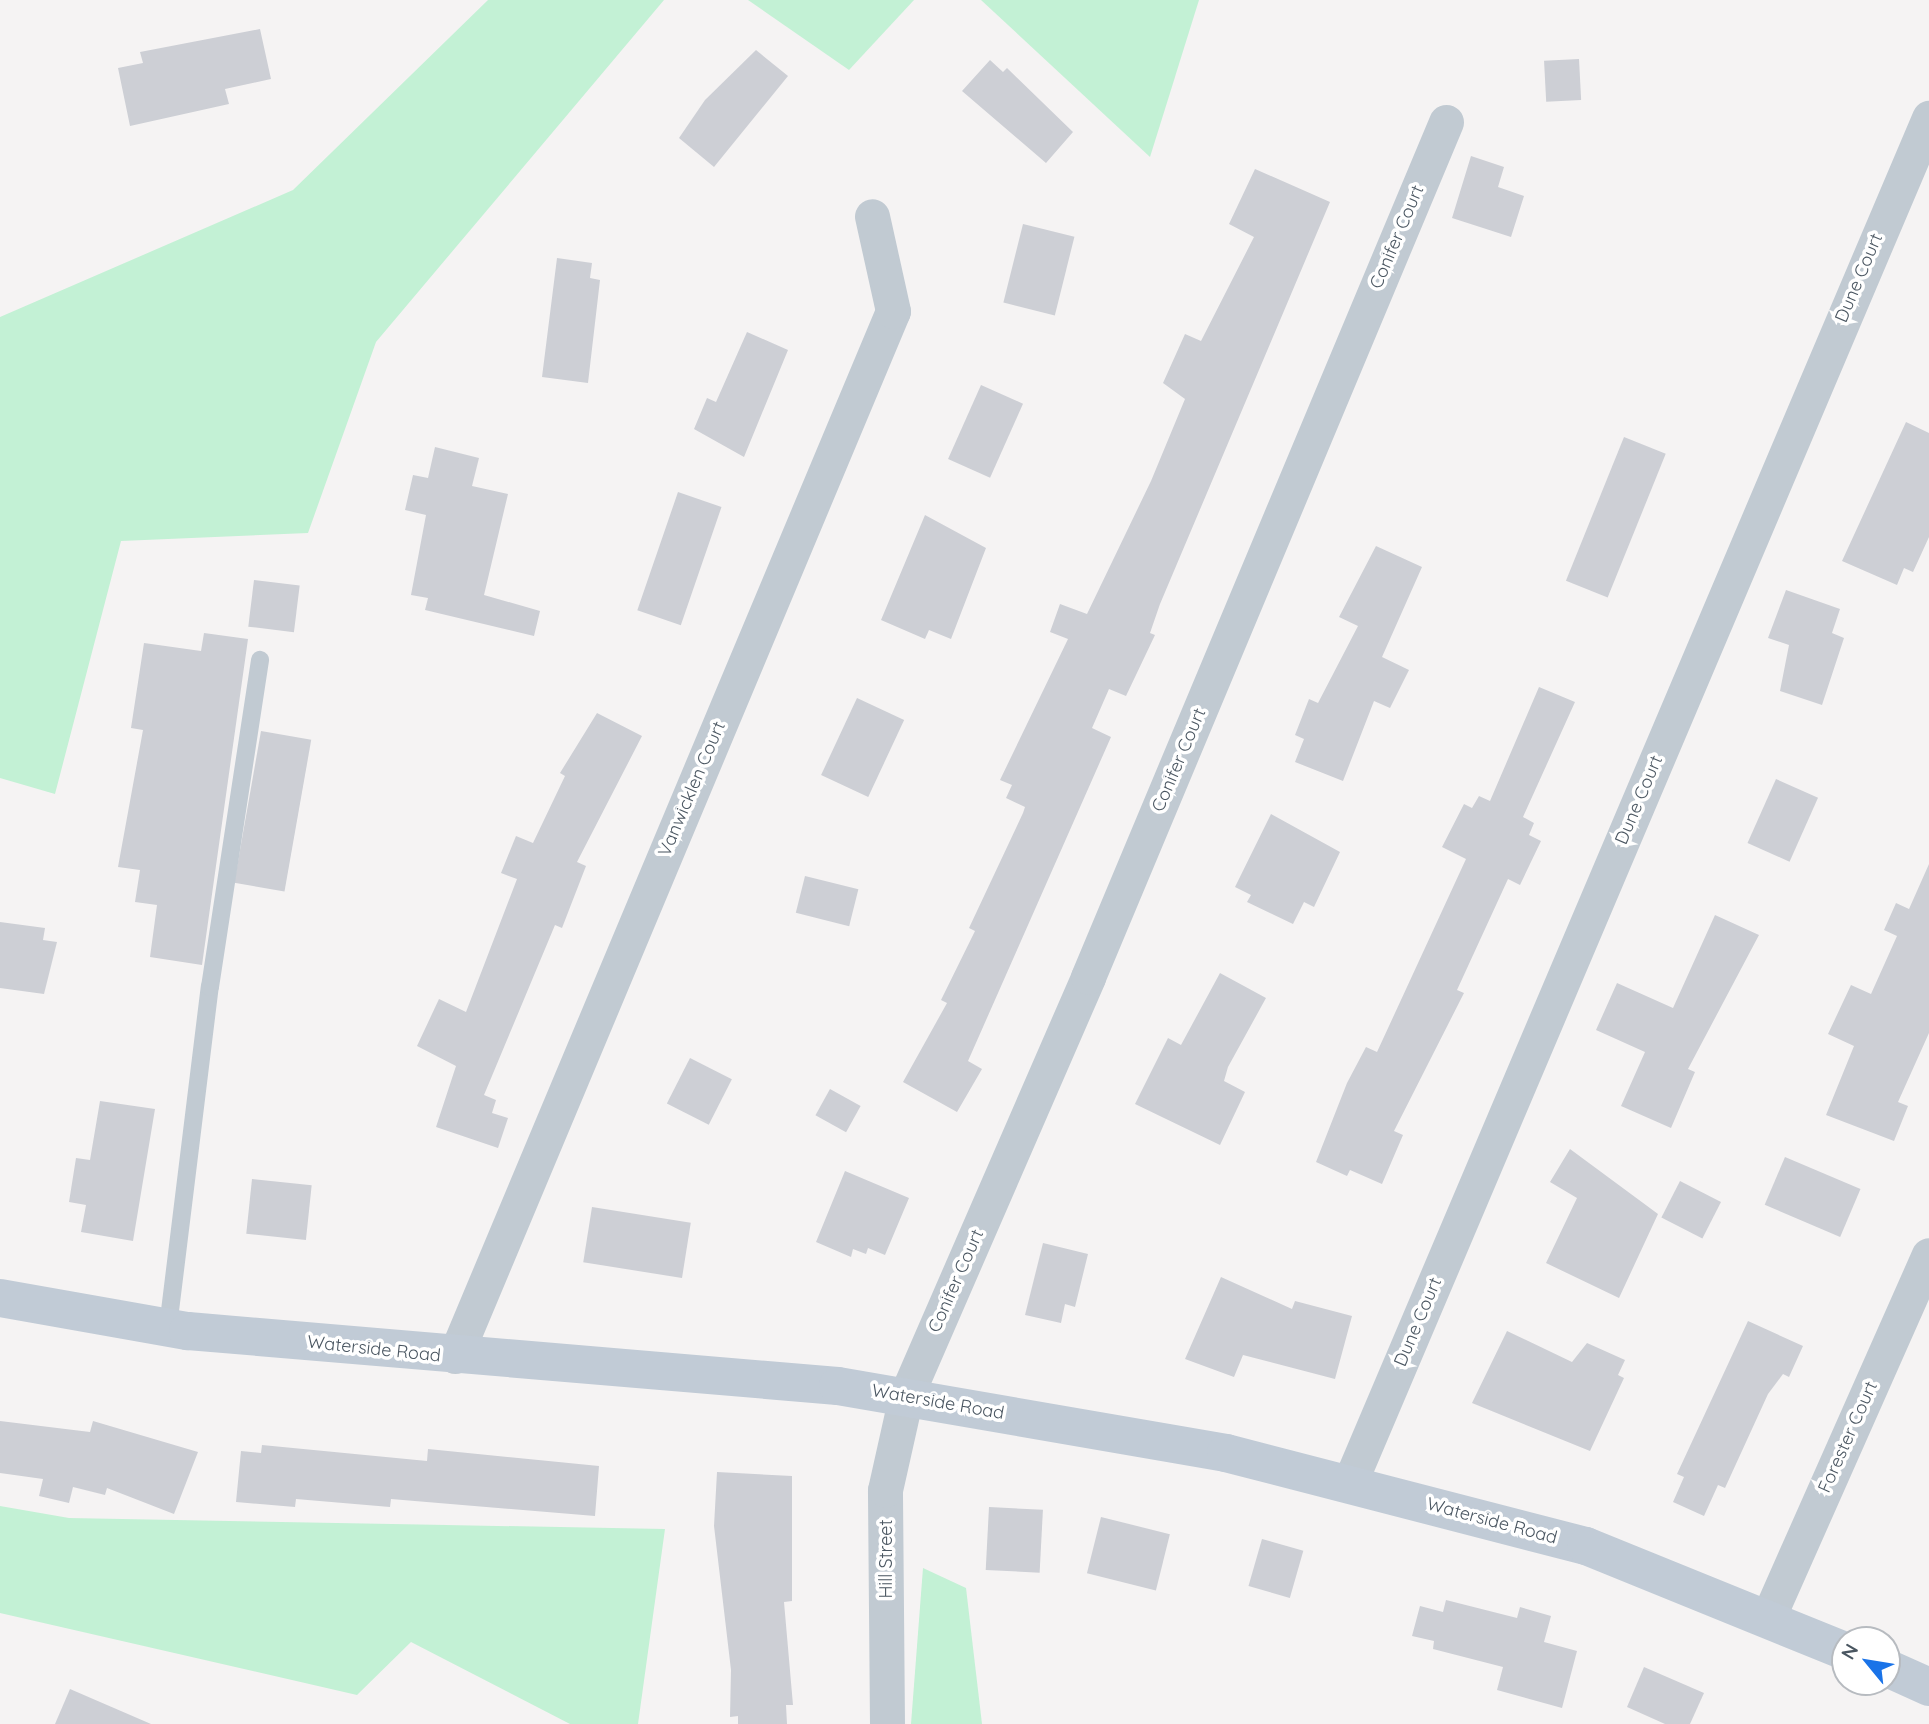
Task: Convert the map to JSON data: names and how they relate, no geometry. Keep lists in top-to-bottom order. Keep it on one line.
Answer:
{"streets":{"main road":["Waterside Road"],"street":["Conifer Court","Dune Court","Vanwicklen Court","Forester Court","Hill Street"]},"crossings":[["Conifer Court","Waterside Road"],["Conifer Court","Hill Street"],["Dune Court","Waterside Road"],["Vanwicklen Court","Waterside Road"],["Waterside Road","Forester Court"],["Waterside Road","Hill Street"]],"north":"top left"}
